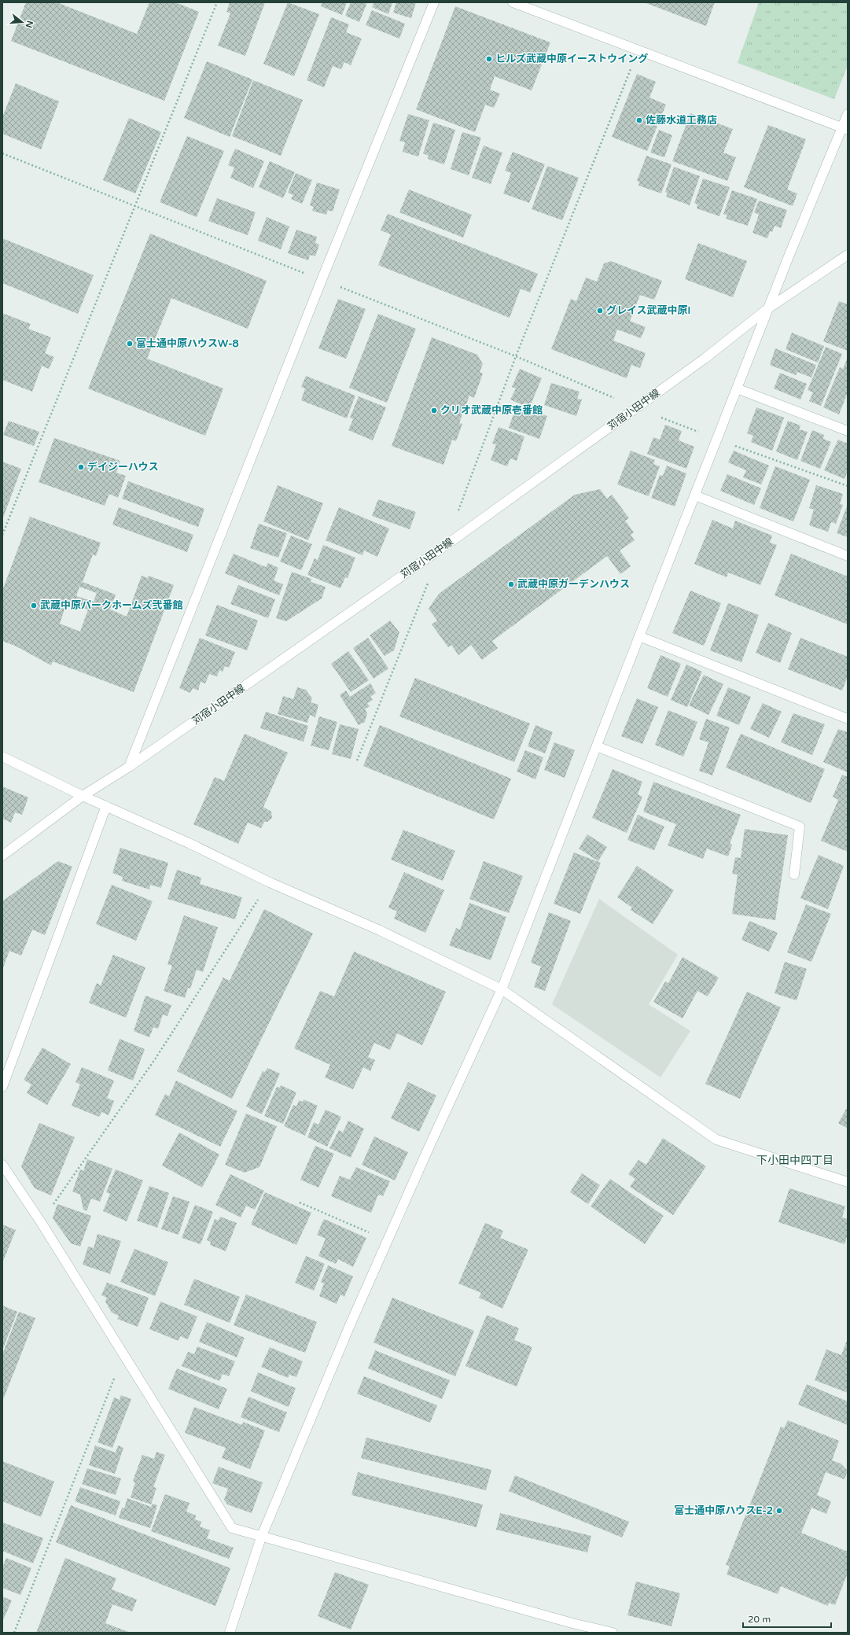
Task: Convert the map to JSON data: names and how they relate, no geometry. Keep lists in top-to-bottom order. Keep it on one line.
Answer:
{"streets":{"street":["苅宿小田中線"]},"districts":["下小田中四丁目"],"places":["ヒルズ武蔵中原イーストウイング","佐藤水道工務店","グレイス武蔵中原I","富士通中原ハウスW-8","クリオ武蔵中原壱番館","デイジーハウス","武蔵中原ガーデンハウス","武蔵中原パークホームズ弐番館","富士通中原ハウスE-2"],"scale_bar":"20 m","north":"right"}
